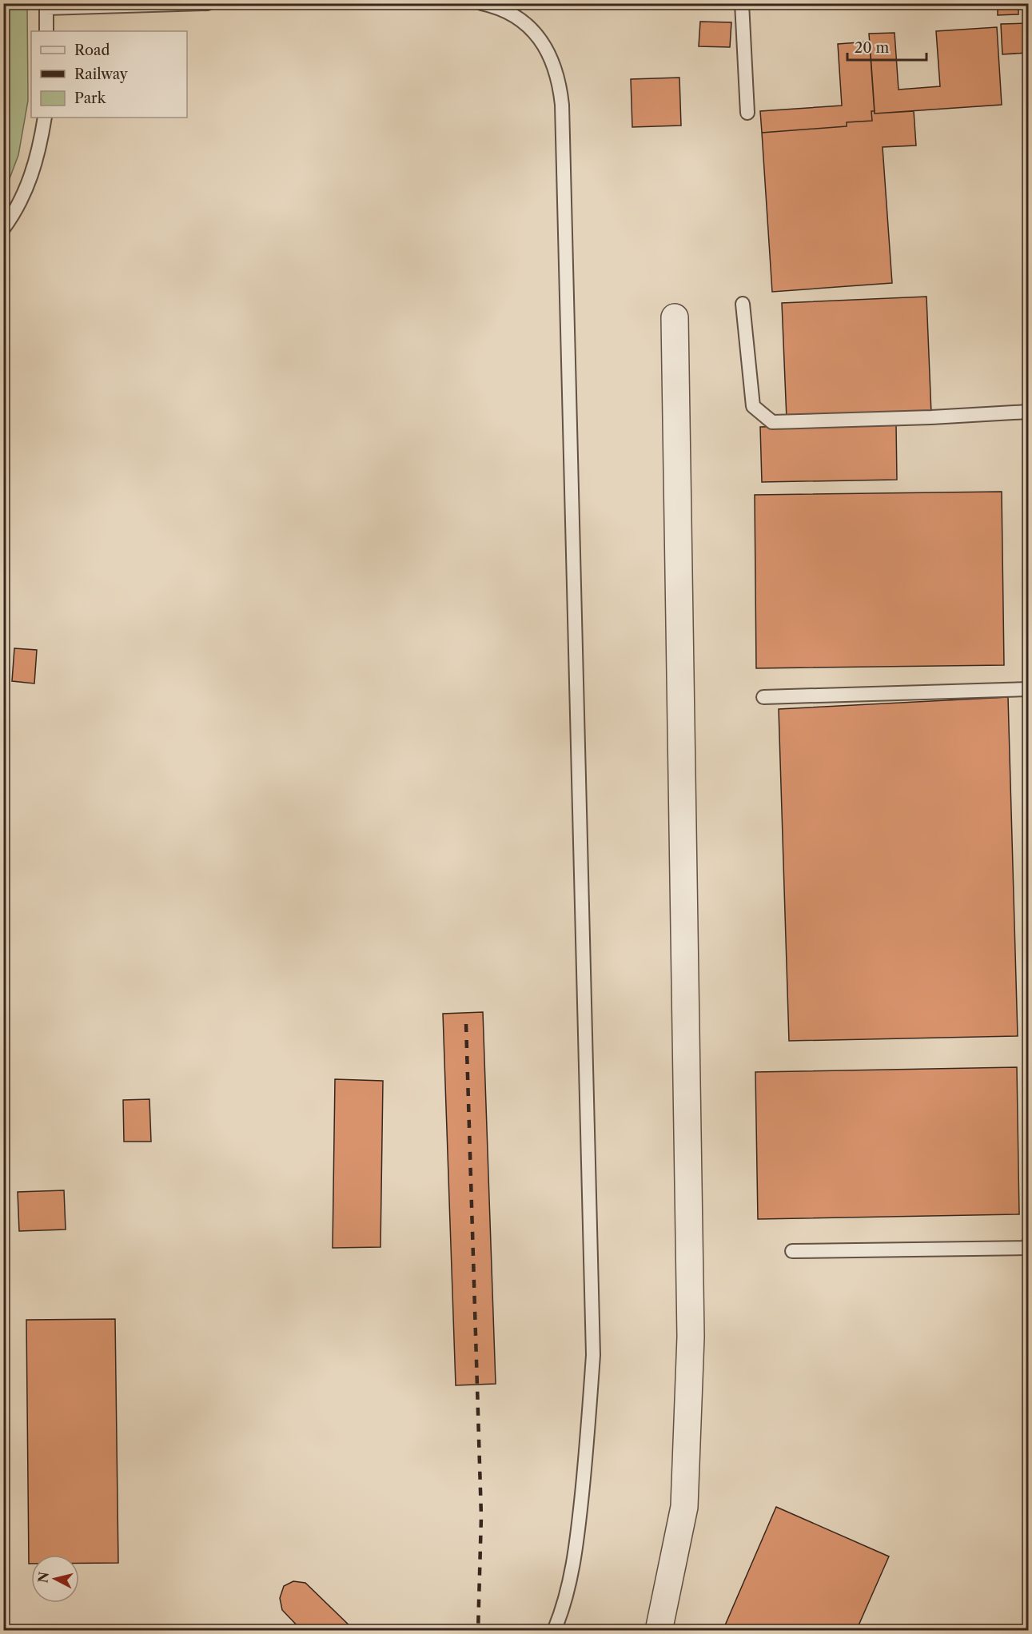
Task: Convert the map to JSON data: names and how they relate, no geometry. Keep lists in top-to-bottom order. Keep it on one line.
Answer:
{"legend":["Road","Railway","Park"],"scale_bar":"20 m","north":"left"}
